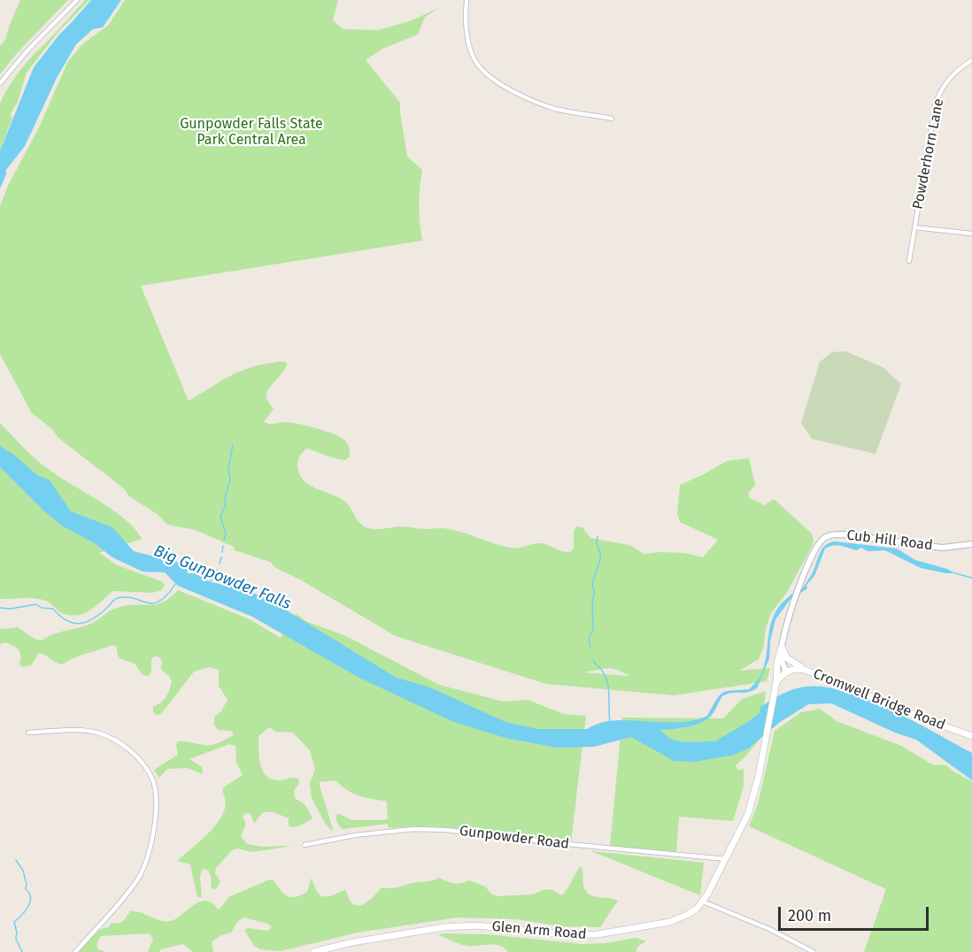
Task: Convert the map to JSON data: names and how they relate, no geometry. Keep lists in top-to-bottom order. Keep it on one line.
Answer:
{"streets":{"main road":["Cromwell Bridge Road","Glen Arm Road"],"street":["Powderhorn Lane","Cub Hill Road","Gunpowder Road"]},"crossings":[["Cub Hill Road","Cromwell Bridge Road"],["Cub Hill Road","Glen Arm Road"],["Gunpowder Road","Glen Arm Road"]],"water":["Big Gunpowder Falls"],"parks":["Gunpowder Falls State Park Central Area"],"scale_bar":"200 m"}
